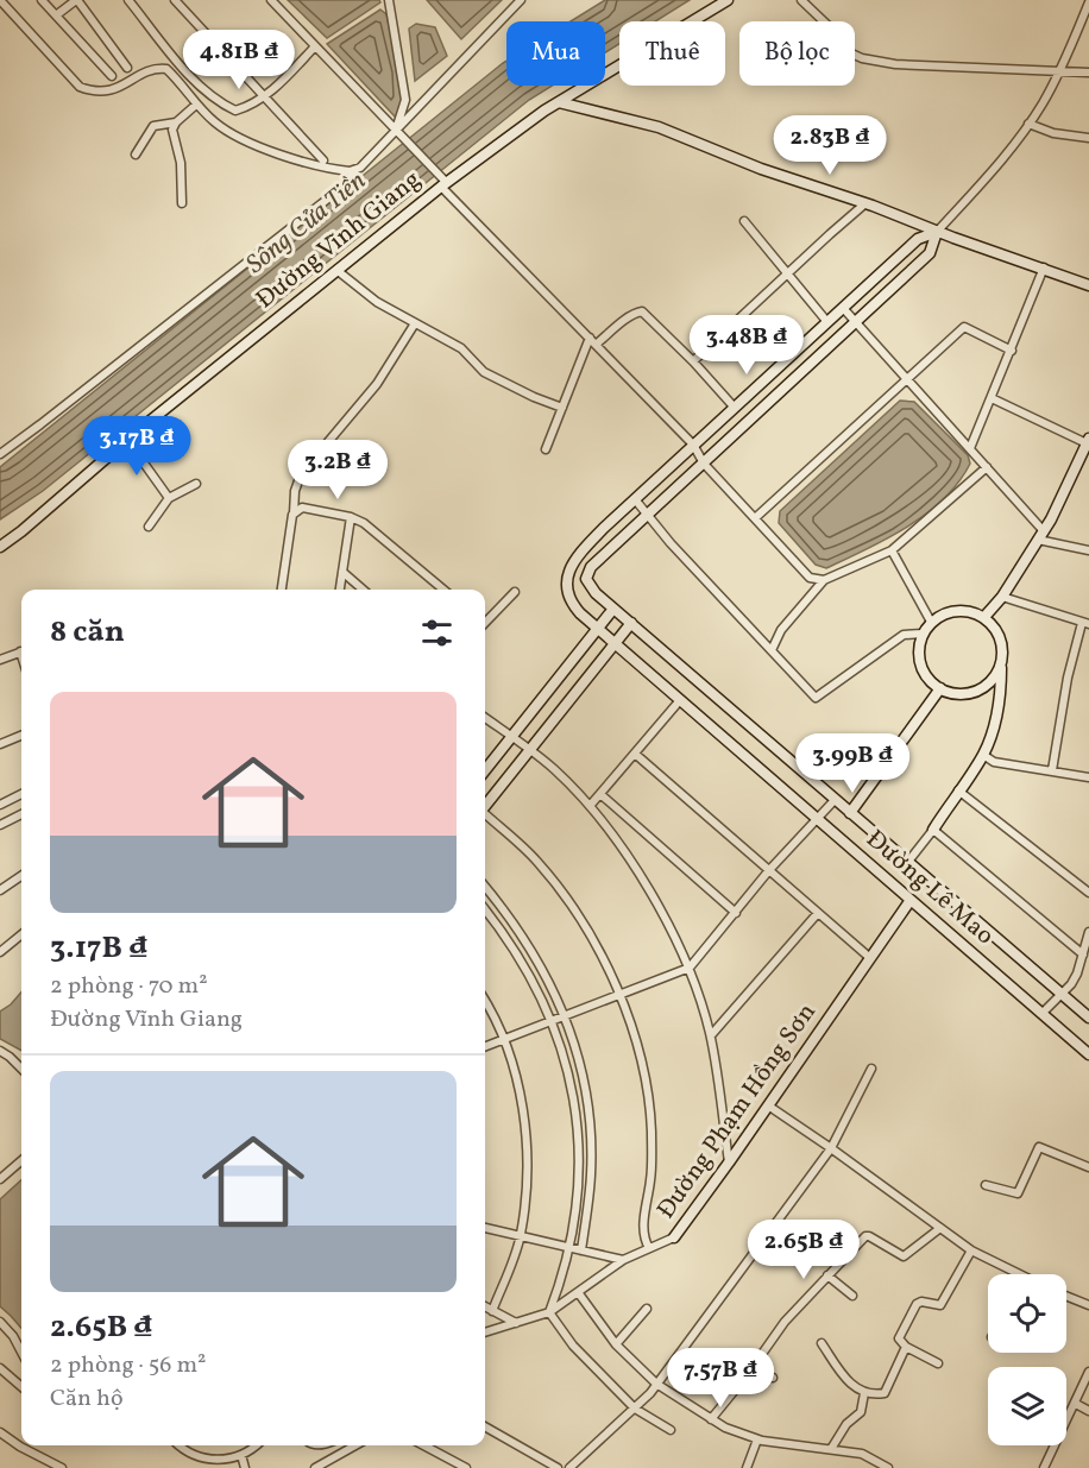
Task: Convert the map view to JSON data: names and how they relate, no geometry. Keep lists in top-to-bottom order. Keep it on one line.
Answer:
{"streets":{"street":["Đường Vĩnh Giang","Đường Lê Mao","Đường Phạm Hồng Sơn"]},"crossings":[["Đường Lê Mao","Đường Phạm Hồng Sơn"]],"water":["Sông Cửa Tiền"],"page":{"chip":["Mua","Thuê","Bộ lọc"],"price":["4.81B ₫","2.83B ₫","3.48B ₫","3.17B ₫","3.2B ₫","3.99B ₫","2.65B ₫","7.57B ₫"],"heading":"8 căn","list":[{"name":"3.17B ₫","note":"2 phòng · 70 m² · Đường Vĩnh Giang"},{"name":"2.65B ₫","note":"2 phòng · 56 m² · Căn hộ"}]}}
